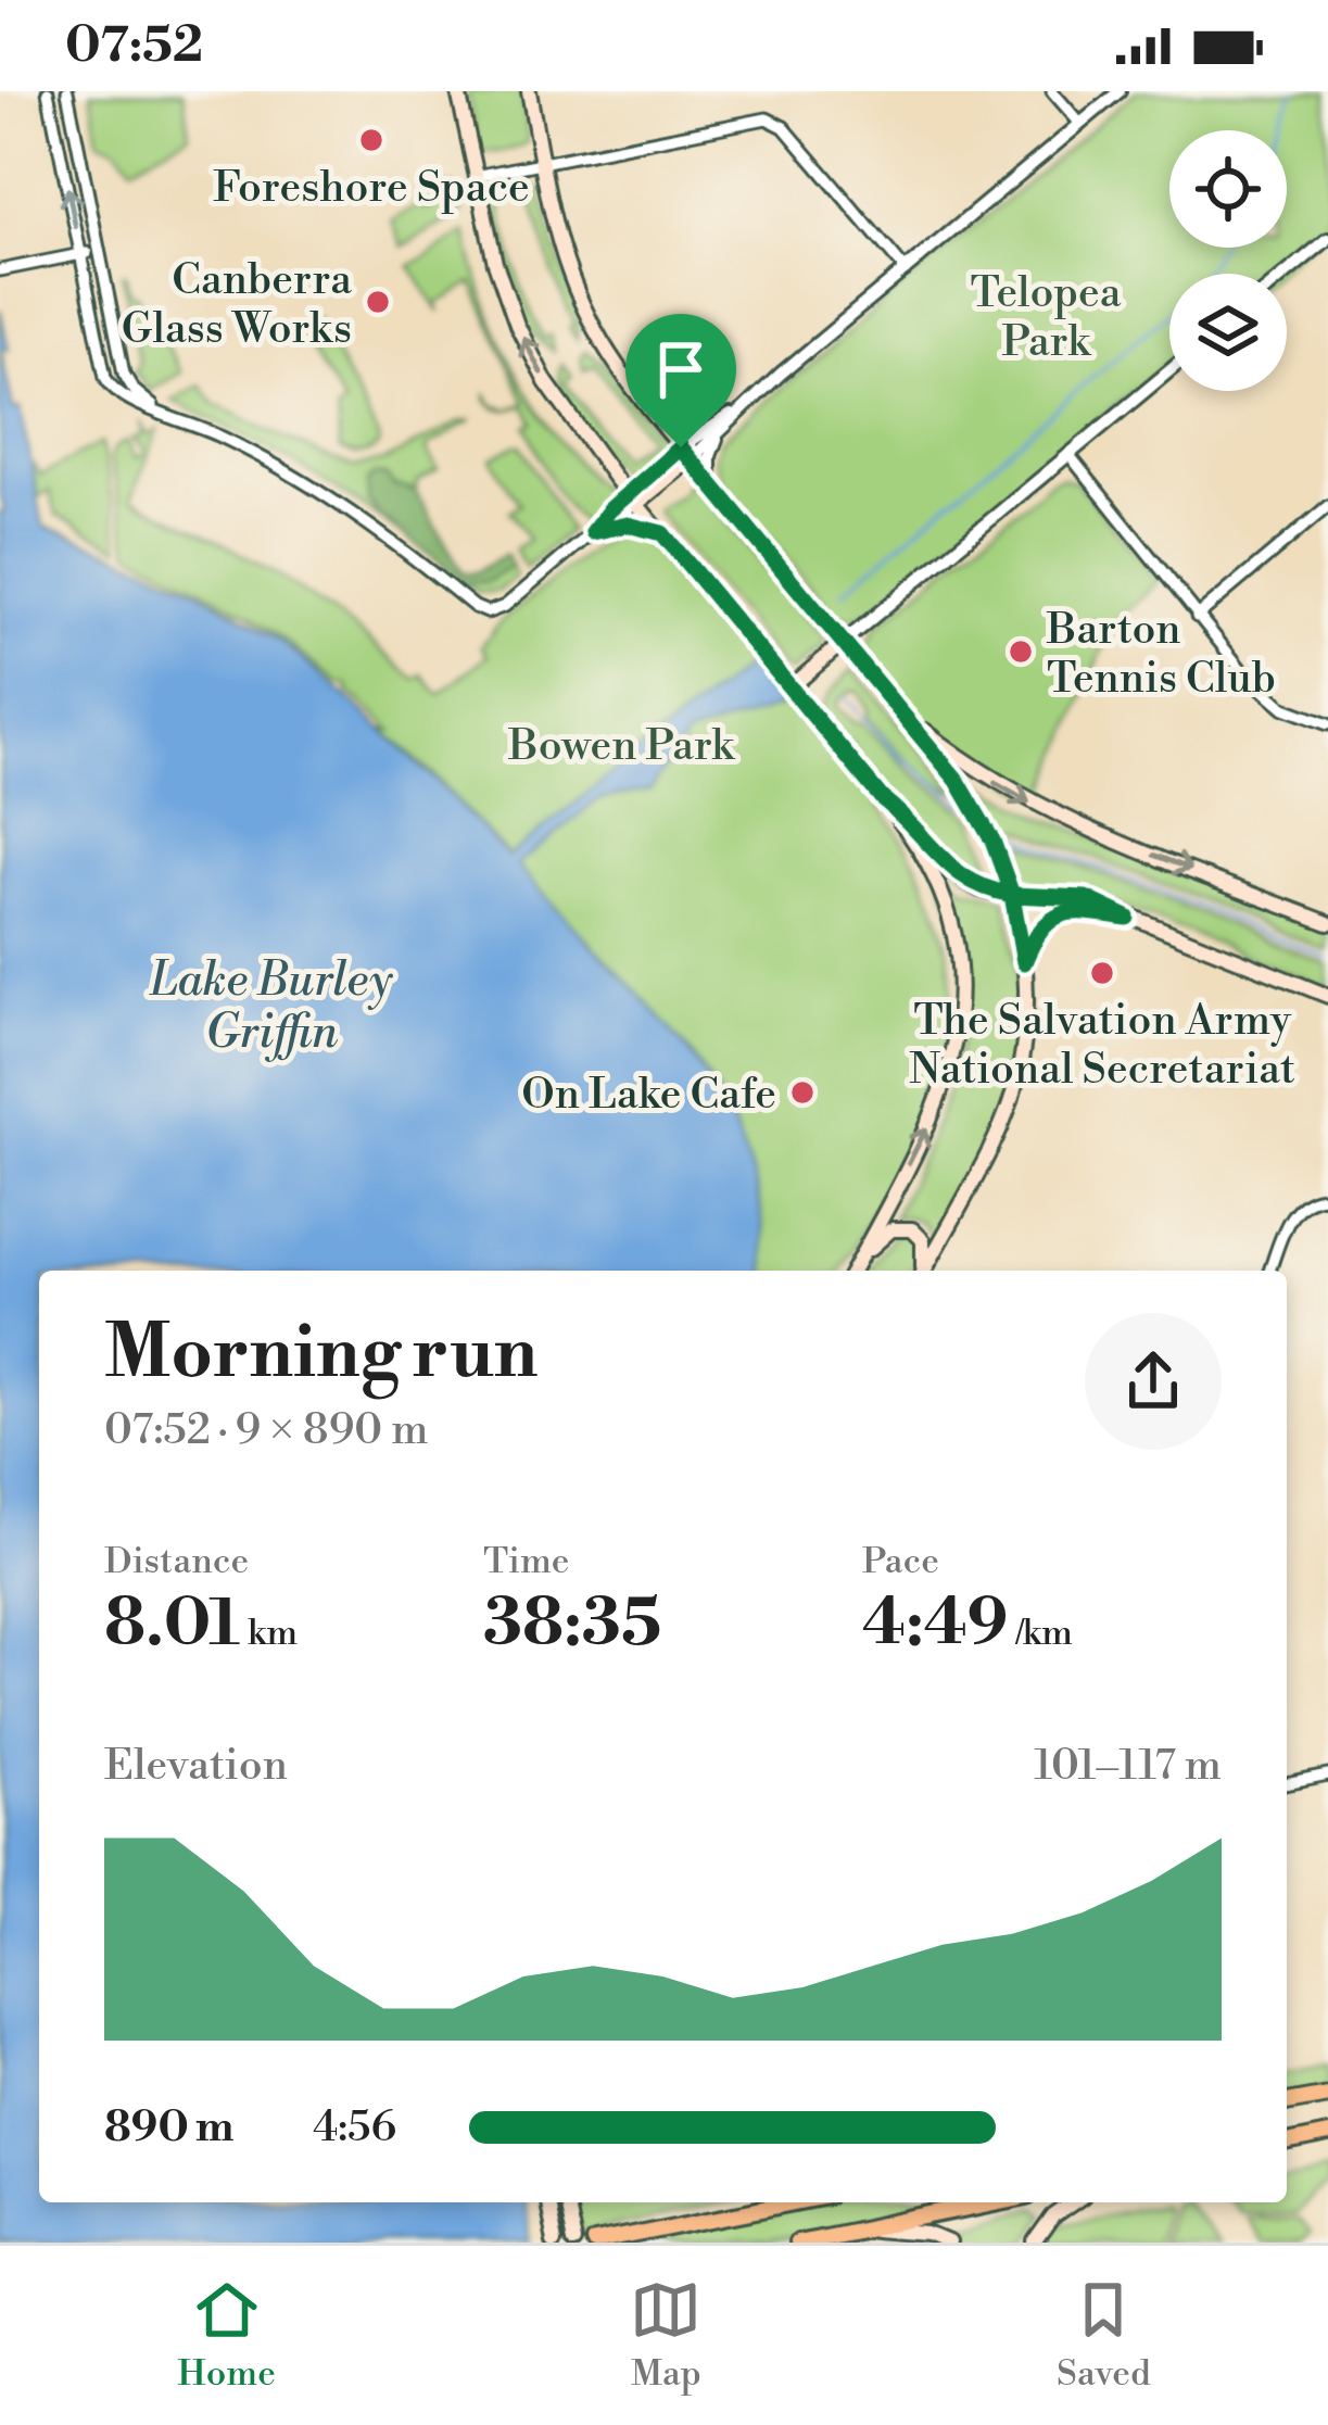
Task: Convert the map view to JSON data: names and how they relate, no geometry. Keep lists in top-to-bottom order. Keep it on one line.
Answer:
{"water":["Lake Burley Griffin"],"parks":["Telopea Park","Bowen Park"],"places":["Foreshore Space","Canberra Glass Works","Barton Tennis Club","The Salvation Army National Secretariat","On Lake Cafe"],"page":{"status":"07:52","heading":["Morning run","07:52 · 9 × 890 m"],"stats":[["Distance","8.01 km"],["Time","38:35"],["Pace","4:49 /km"]],"chart":["Elevation","101–117 m"],"list":[{"name":"890 m","note":"4:56"}],"tabs":["Home","Map","Saved"]}}
